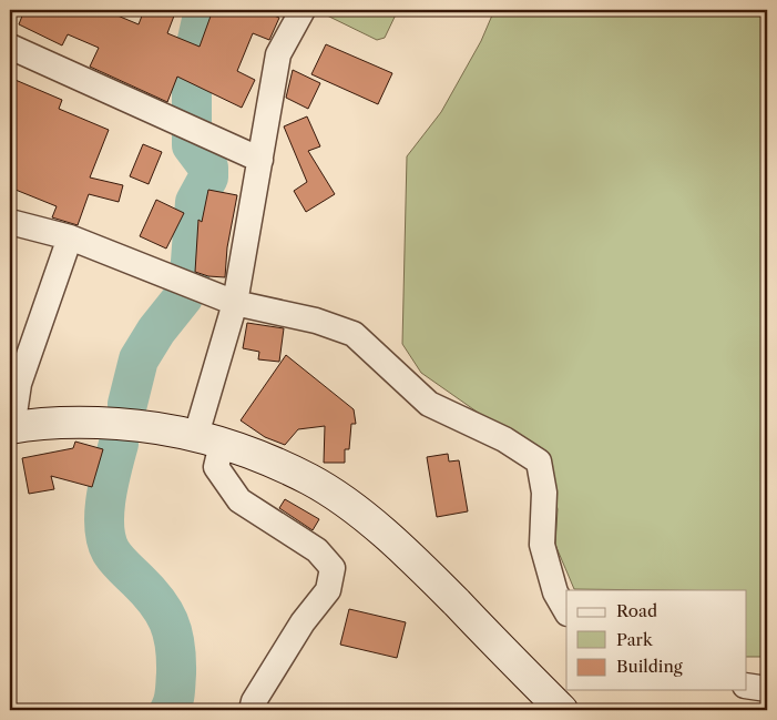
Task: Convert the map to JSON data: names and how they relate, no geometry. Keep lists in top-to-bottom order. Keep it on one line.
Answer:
{"legend":["Road","Park","Building"]}
